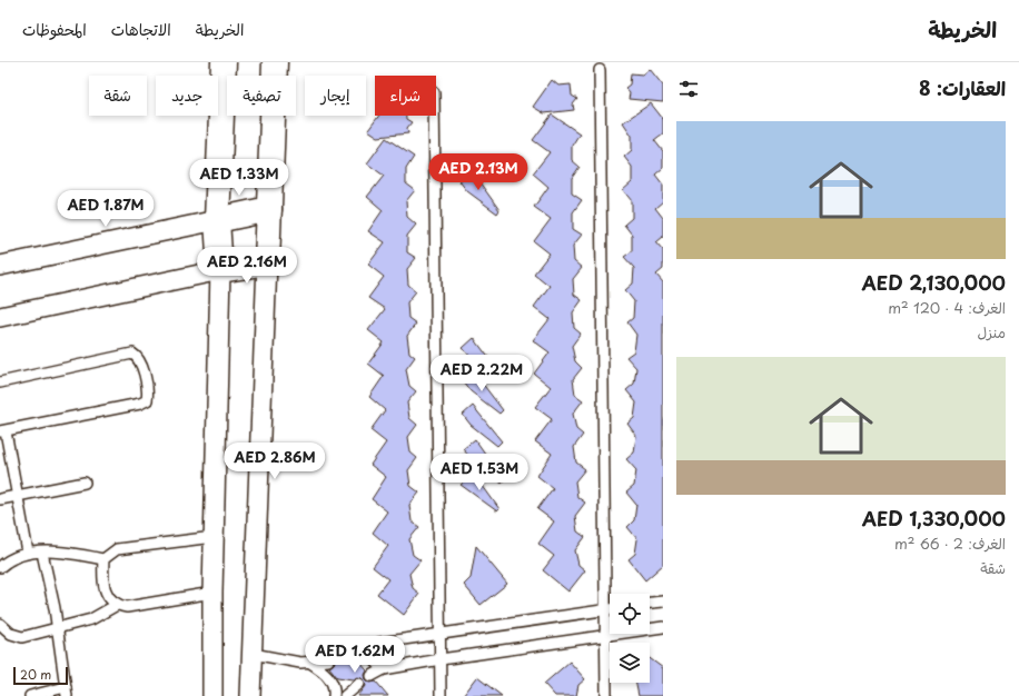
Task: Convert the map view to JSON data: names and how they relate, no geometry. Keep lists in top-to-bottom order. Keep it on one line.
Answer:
{"scale_bar":"20 m","page":{"header":"الخريطة","nav":["الخريطة","الاتجاهات","المحفوظات"],"heading":"العقارات: 8","chip":["شراء","إيجار","تصفية","جديد","شقة"],"list":[{"name":"AED 2,130,000","note":"الغرف: 4 · 120 m² · منزل"},{"name":"AED 1,330,000","note":"الغرف: 2 · 66 m² · شقة"}],"price":["AED 2.13M","AED 1.33M","AED 1.87M","AED 2.16M","AED 2.22M","AED 2.86M","AED 1.53M","AED 1.62M"],"scale":"20 m"}}
